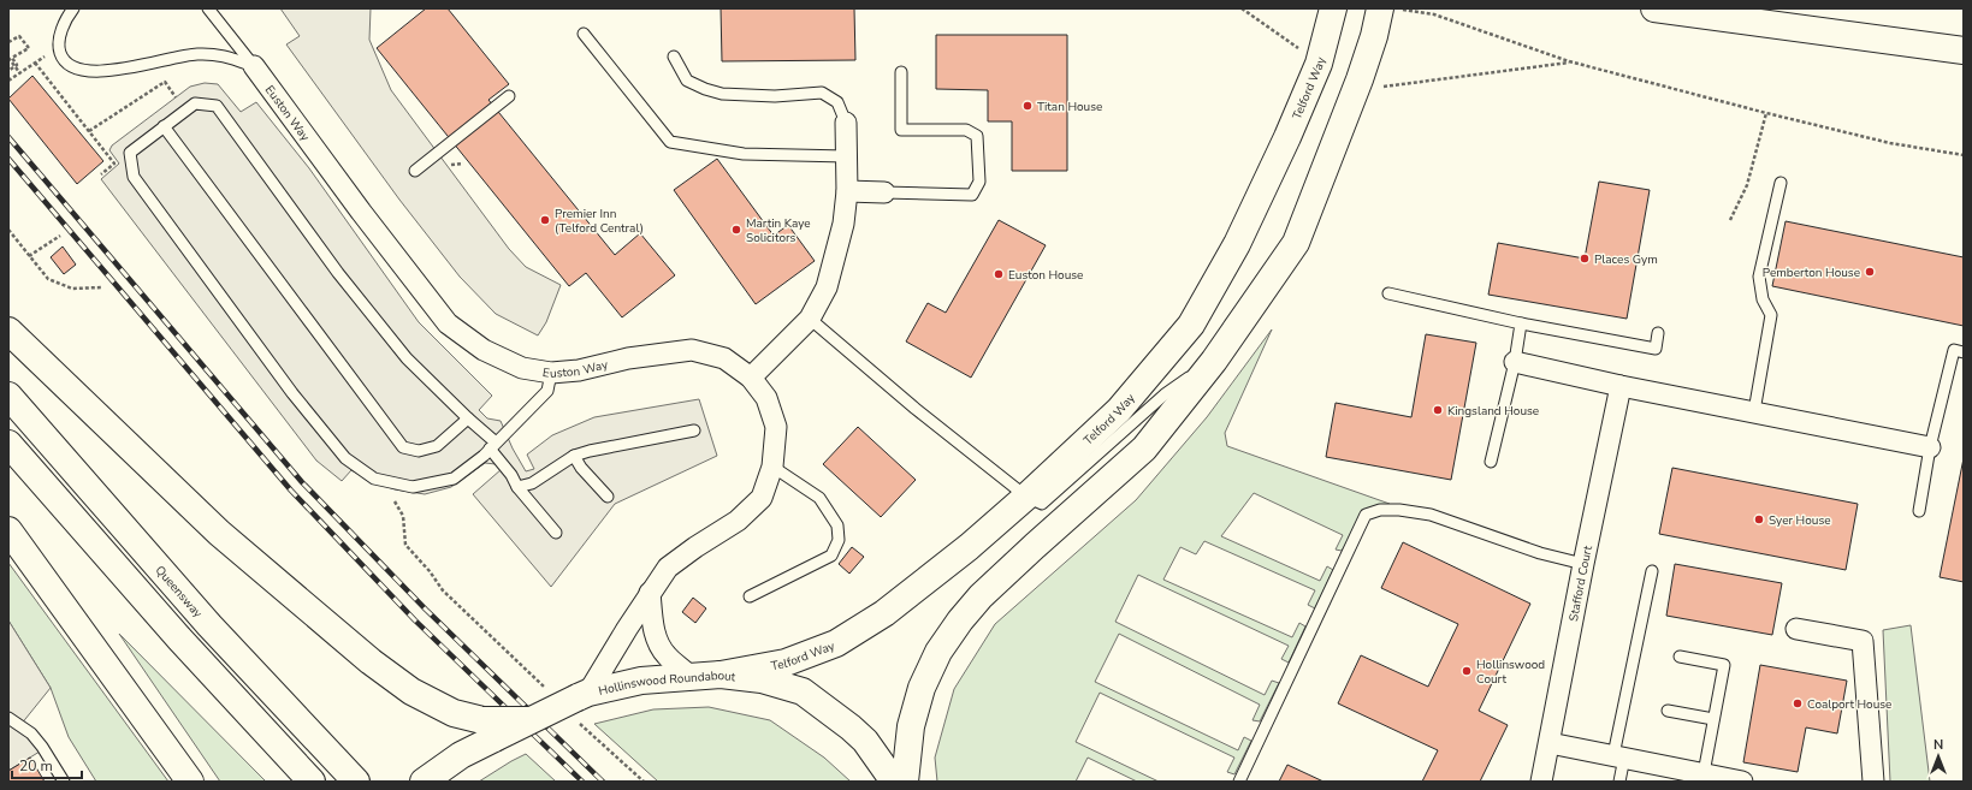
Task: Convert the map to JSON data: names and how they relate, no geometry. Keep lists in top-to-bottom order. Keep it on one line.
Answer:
{"streets":{"main road":["Telford Way","Queensway","Hollinswood Roundabout"],"street":["Euston Way","Stafford Court"]},"crossings":[["Telford Way","Hollinswood Roundabout"],["Euston Way","Hollinswood Roundabout"]],"places":["Titan House","Premier Inn (Telford Central)","Martin Kaye Solicitors","Places Gym","Pemberton House","Euston House","Kingsland House","Syer House","Hollinswood Court","Coalport House"],"scale_bar":"20 m","north":"top"}
